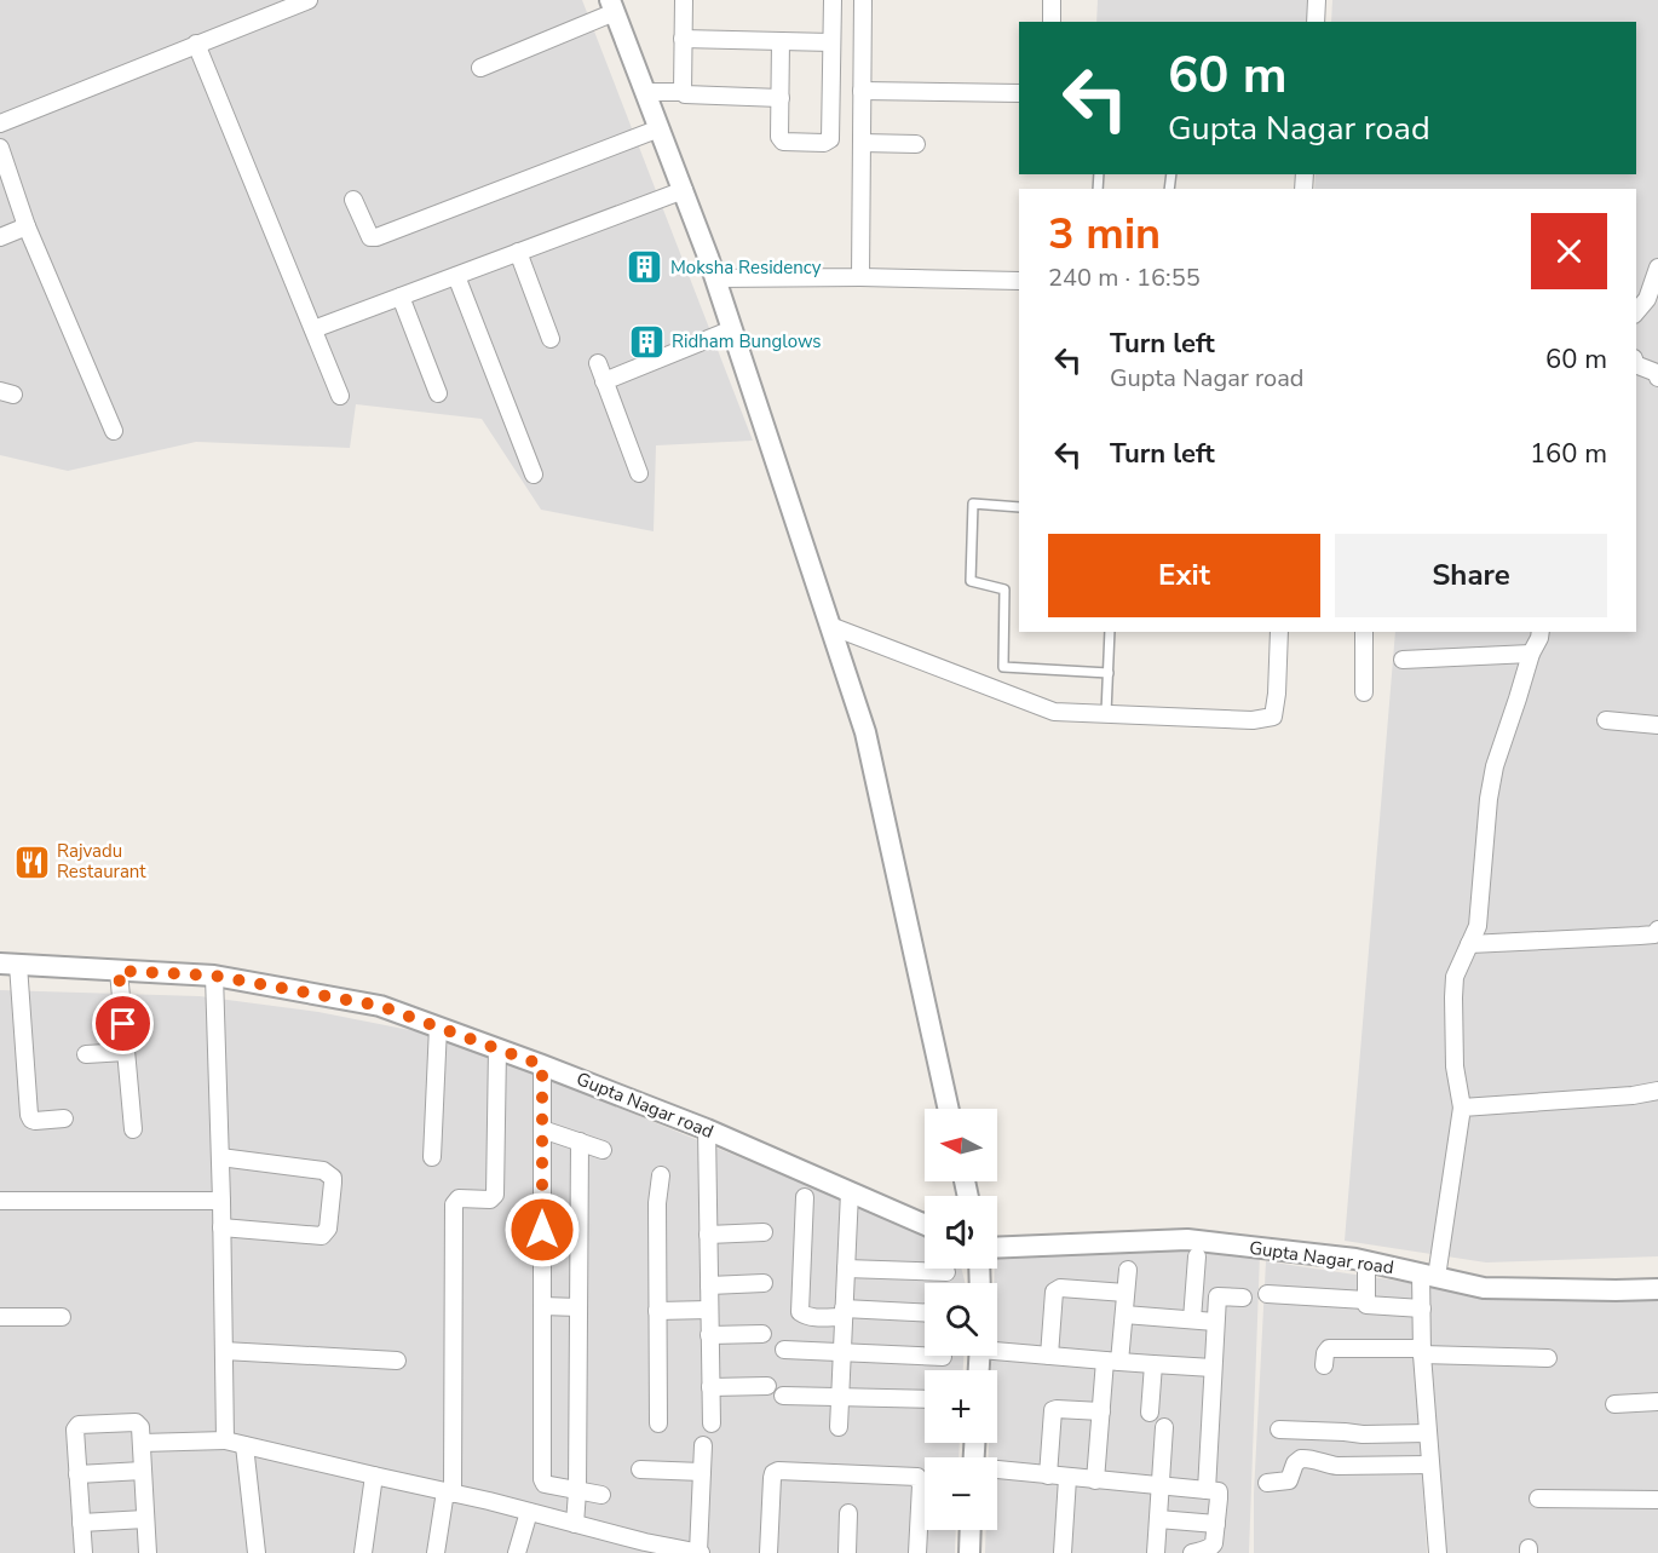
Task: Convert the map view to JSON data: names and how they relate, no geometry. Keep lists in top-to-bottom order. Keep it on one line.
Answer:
{"streets":{"street":["Gupta Nagar road"]},"places":{"building":["Moksha Residency","Ridham Bunglows"],"restaurant":["Rajvadu Restaurant"]},"north":"left","page":{"turn":["60 m","Gupta Nagar road"],"heading":["3 min","240 m · 16:55"],"list":[{"name":"Turn left","note":"Gupta Nagar road","value":"60 m"},{"name":"Turn left","value":"160 m"}],"buttons":["Exit","Share"],"map_buttons":["+","−"]}}
